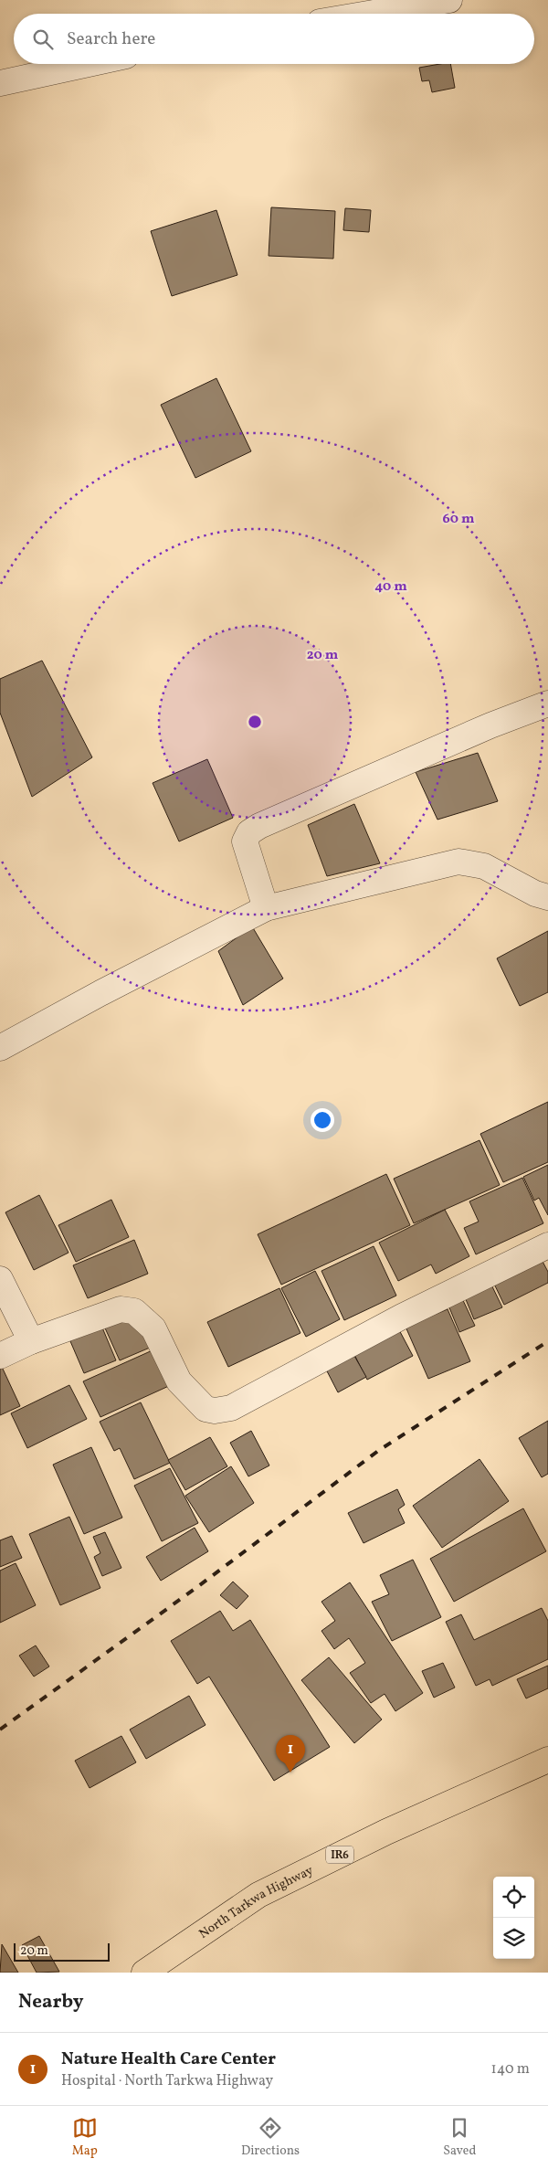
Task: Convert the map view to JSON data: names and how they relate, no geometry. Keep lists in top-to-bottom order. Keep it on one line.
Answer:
{"streets":{"main road":["IR6","North Tarkwa Highway"]},"scale_bar":"20 m","page":{"search":"Search here","pins":"1","scale":"20 m","heading":"Nearby","list":[{"mark":"1","name":"Nature Health Care Center","note":"Hospital · North Tarkwa Highway","value":"140 m"}],"nav":["Map","Directions","Saved"]},"rings":["60 m","40 m","20 m"]}
